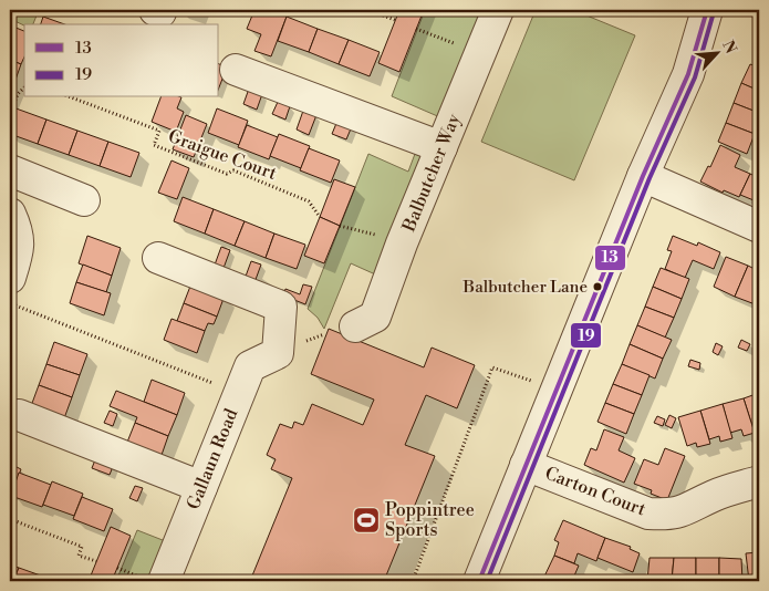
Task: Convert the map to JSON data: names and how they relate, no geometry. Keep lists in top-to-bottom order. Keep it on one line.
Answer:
{"streets":{"street":["Balbutcher Way","Gallaun Road","Carton Court"],"path":["Graigue Court"]},"places":{"other":["Balbutcher Lane"],"sports":["Poppintree Sports"]},"lines":["transit line 13","transit line 19"],"legend":["13","19"],"north":"top right"}
